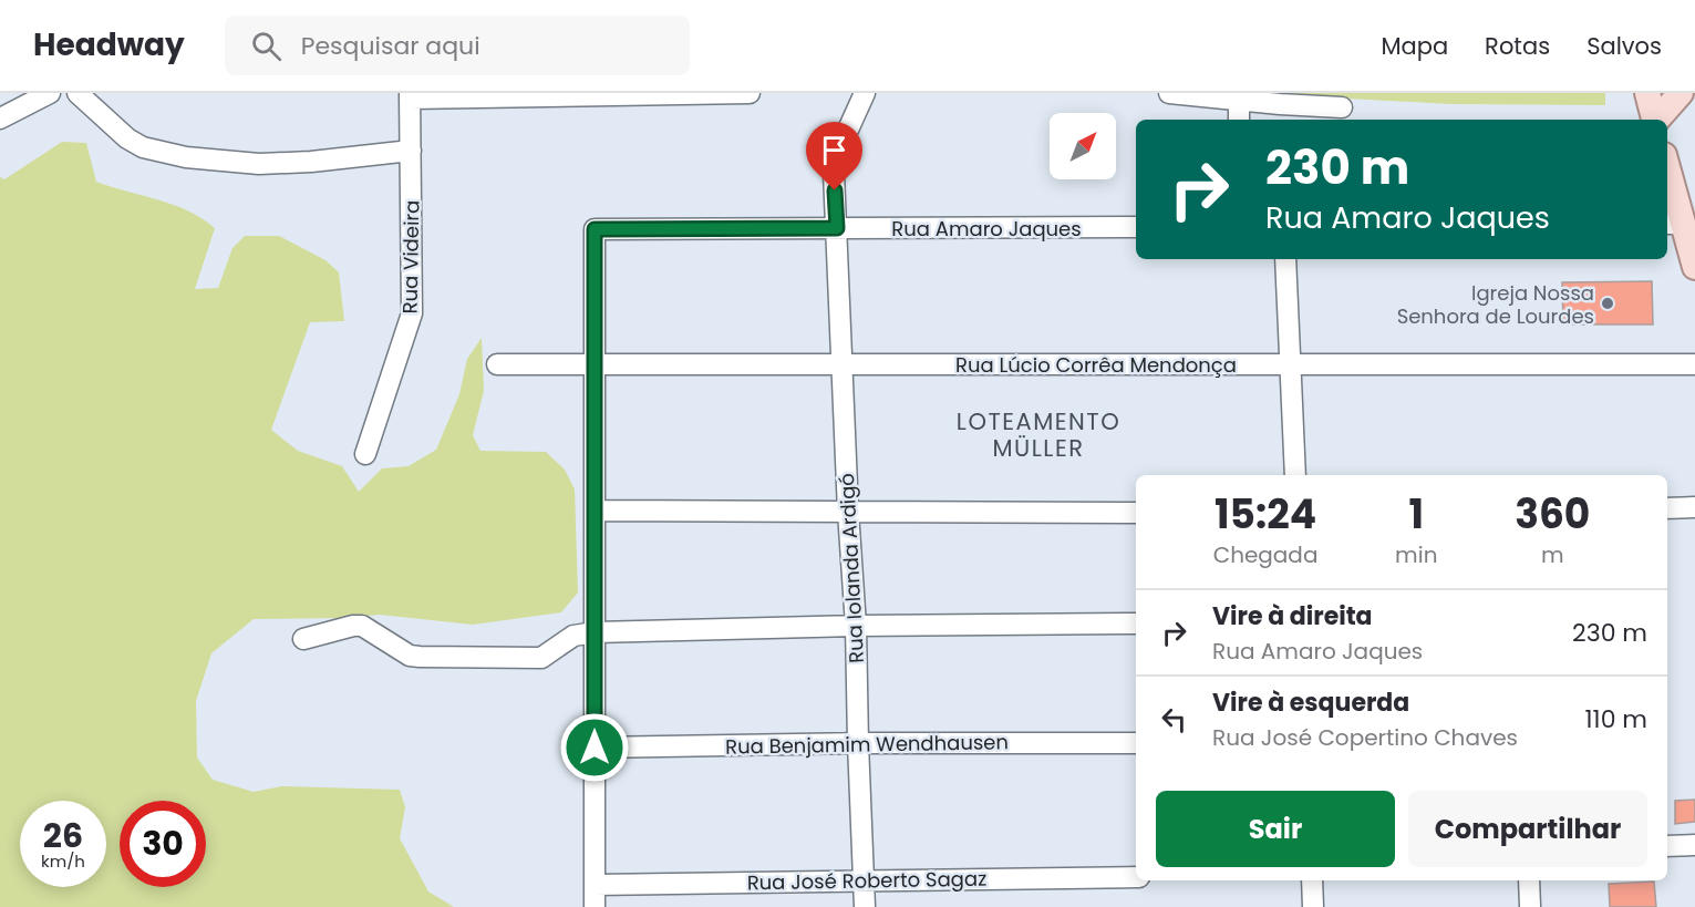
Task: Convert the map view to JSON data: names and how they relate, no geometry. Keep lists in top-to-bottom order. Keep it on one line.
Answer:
{"streets":{"street":["Rua Amaro Jaques","Rua Videira","Rua Lúcio Corrêa Mendonça","Rua Iolanda Ardigó","Rua Benjamim Wendhausen","Rua José Roberto Sagaz"]},"crossings":[["Rua Amaro Jaques","Rua Lúcio Corrêa Mendonça"],["Rua Amaro Jaques","Rua Iolanda Ardigó"],["Rua Lúcio Corrêa Mendonça","Rua Iolanda Ardigó"],["Rua Iolanda Ardigó","Rua Benjamim Wendhausen"],["Rua Iolanda Ardigó","Rua José Roberto Sagaz"]],"districts":["LOTEAMENTO MÜLLER"],"places":["Igreja Nossa Senhora de Lourdes"],"north":"top right","page":{"header":"Headway","search":"Pesquisar aqui","nav":["Mapa","Rotas","Salvos"],"turn":["230 m","Rua Amaro Jaques"],"eta":["15:24","Chegada","1","min","360","m"],"list":[{"name":"Vire à direita","note":"Rua Amaro Jaques","value":"230 m"},{"name":"Vire à esquerda","note":"Rua José Copertino Chaves","value":"110 m"}],"buttons":["Sair","Compartilhar"],"speed":"26 km/h","limit":"30"}}
